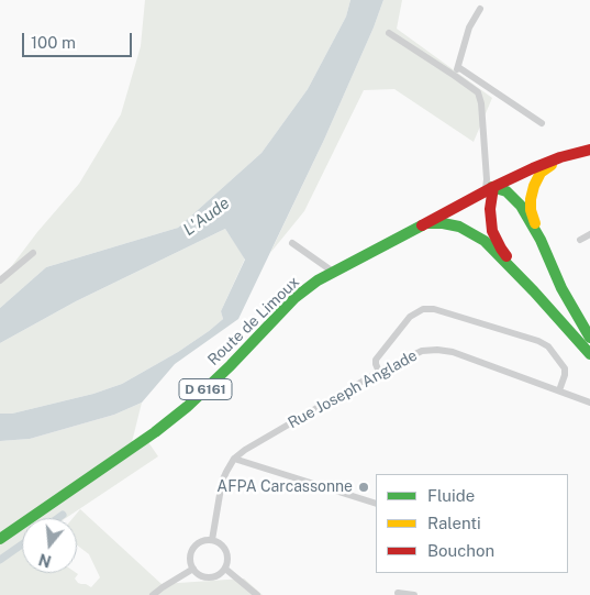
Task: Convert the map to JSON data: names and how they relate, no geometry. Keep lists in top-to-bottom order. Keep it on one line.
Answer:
{"streets":{"main road":["Route de Limoux","D 6161"],"street":["Rue Joseph Anglade"]},"crossings":[["Route de Limoux","D 6161"]],"water":["L'Aude"],"places":["AFPA Carcassonne"],"legend":["Fluide","Ralenti","Bouchon"],"scale_bar":"100 m","north":"bottom"}
